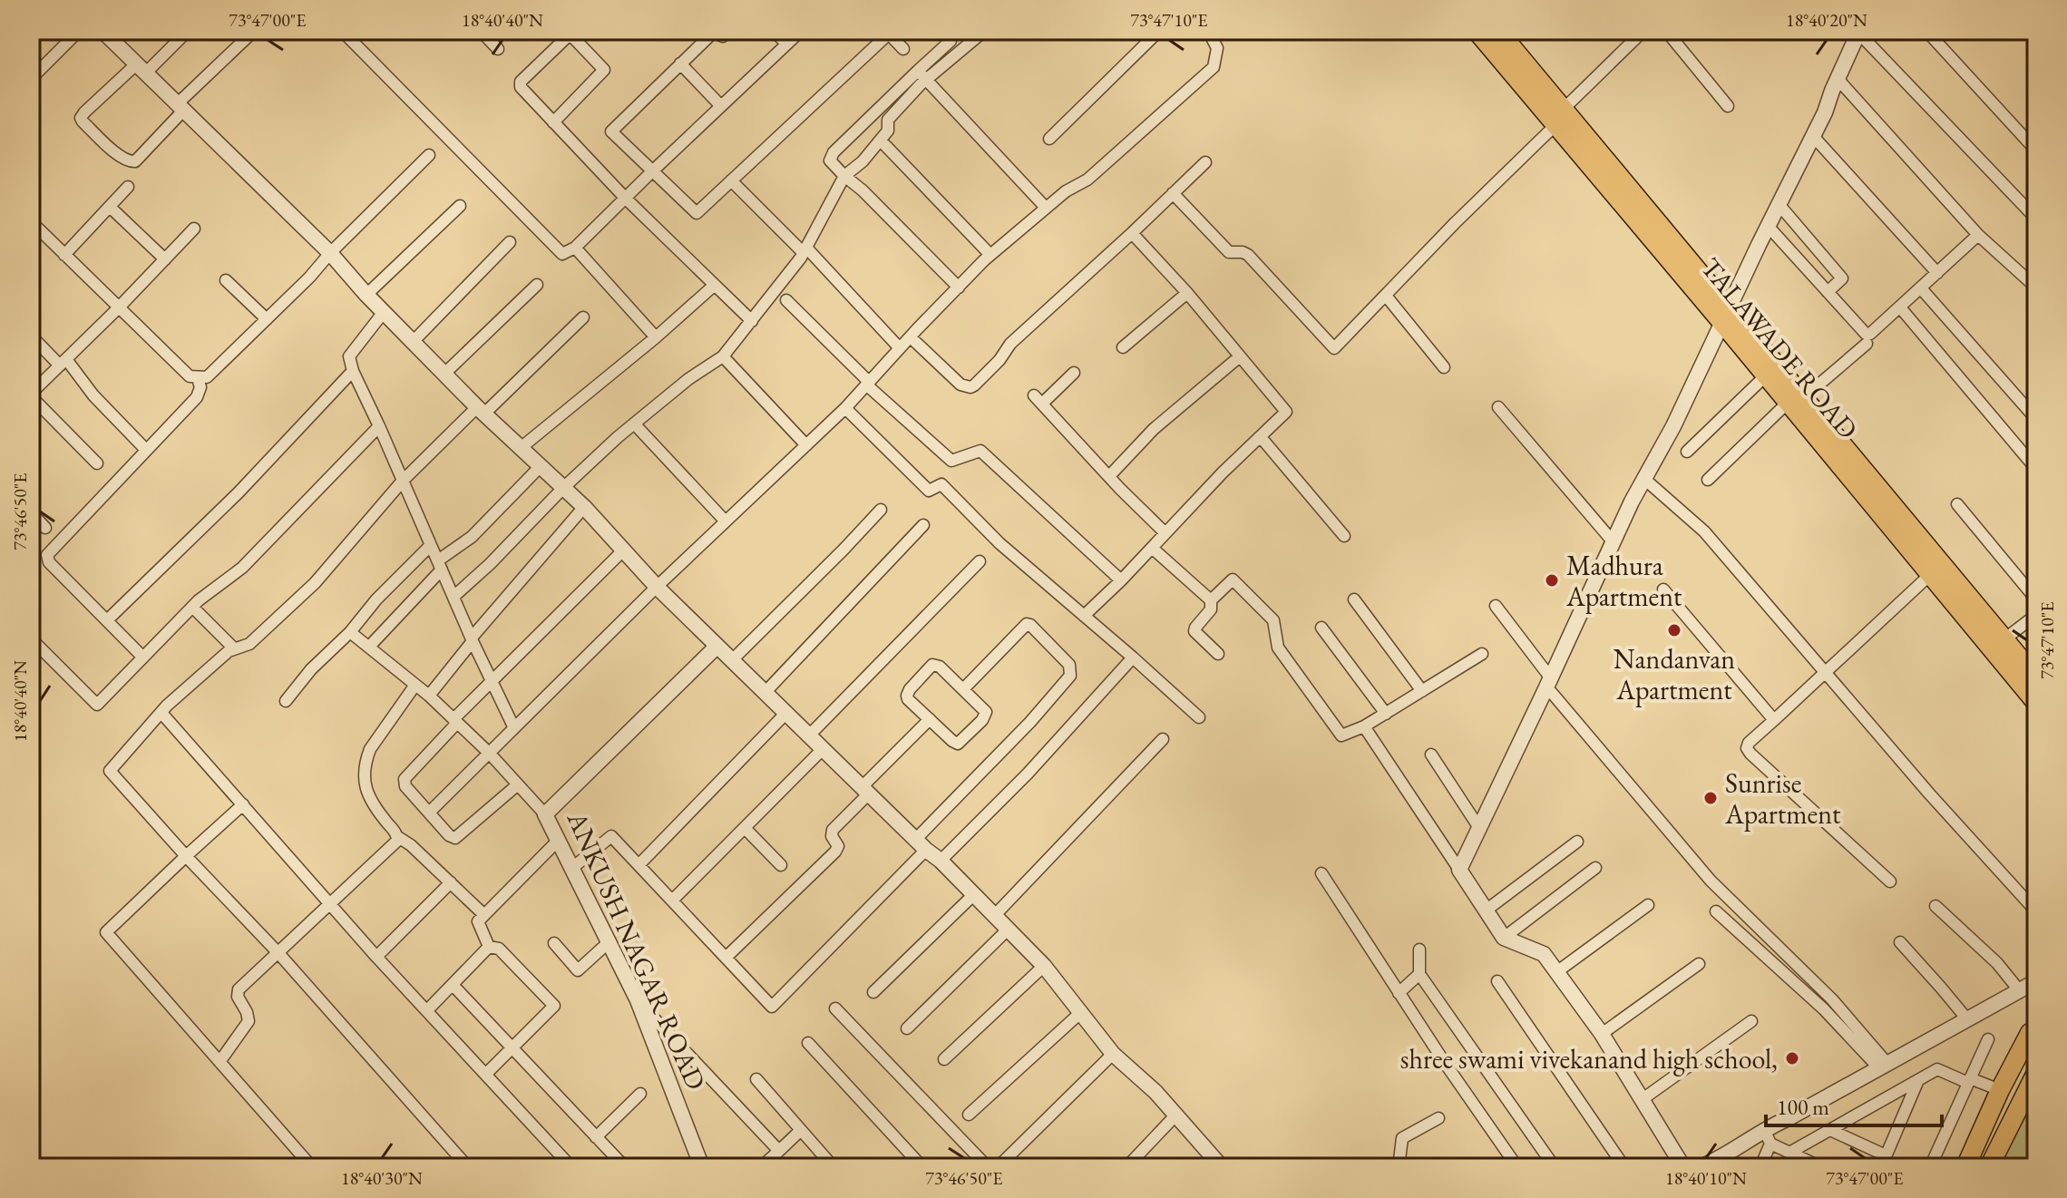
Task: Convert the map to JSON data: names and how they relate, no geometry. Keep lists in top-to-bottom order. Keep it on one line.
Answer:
{"streets":{"main road":["TALAWADE ROAD"],"street":["ANKUSH NAGAR ROAD"]},"places":["Madhura Apartment","Nandanvan Apartment","Sunrise Apartment","shree swami vivekanand high school,"],"scale_bar":"100 m","coordinates":["73°47'00\"E","18°40'40\"N","73°47'10\"E","18°40'20\"N","73°46'50\"E","18°40'30\"N","18°40'10\"N"]}
